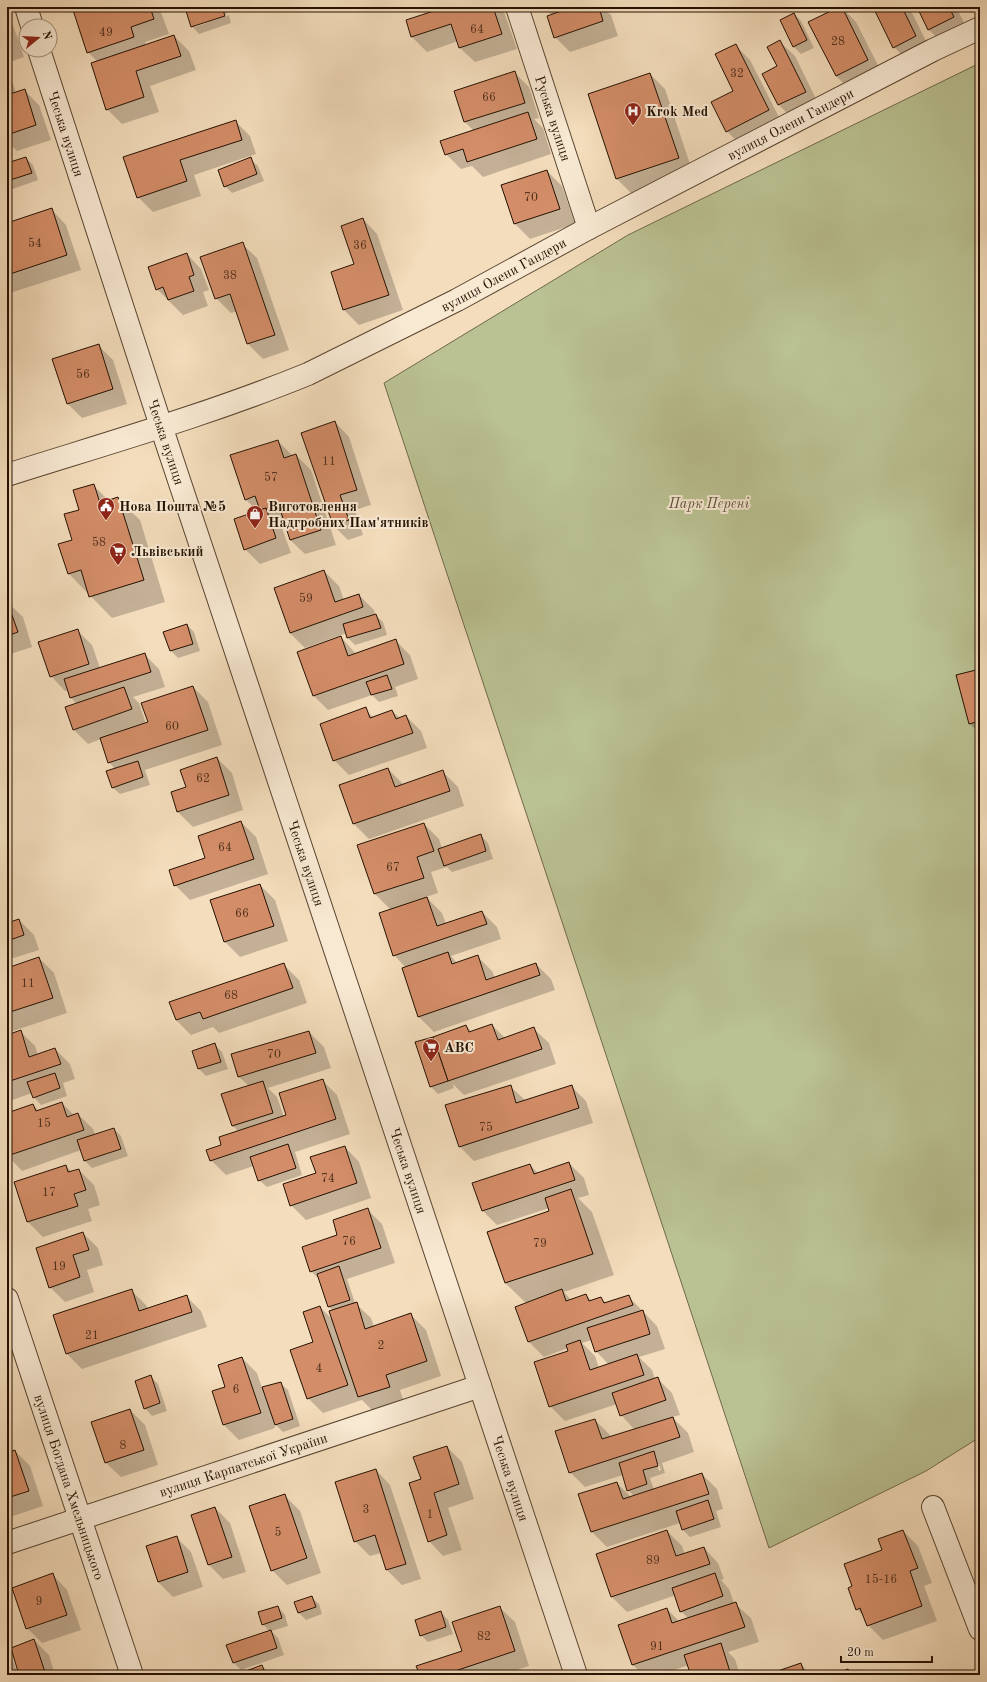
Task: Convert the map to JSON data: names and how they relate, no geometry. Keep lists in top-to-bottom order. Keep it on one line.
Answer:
{"streets":{"street":["Руська вулиця","вулиця Олени Гандери","Чеська вулиця","вулиця Карпатської України","вулиця Богдана Хмельницького"]},"crossings":[["Руська вулиця","вулиця Олени Гандери"],["вулиця Олени Гандери","Чеська вулиця"],["Чеська вулиця","вулиця Карпатської України"],["вулиця Карпатської України","вулиця Богдана Хмельницького"]],"parks":["Парк Перені"],"places":{"hospital":["Krok Med"],"public building":["Нова Пошта №5"],"shop":["Виготовлення Надгробних Пам'ятників"],"supermarket":["Львівський","ABC"]},"house_numbers":["64","49","28","32","66","70","54","36","38","56","11","57","58","59","60","62","64","67","66","11","68","70","15","75","74","17","76","79","19","21","2","4","6","8","3","1","5","89","15-16","9","82","91"],"scale_bar":"20 m","north":"right"}
